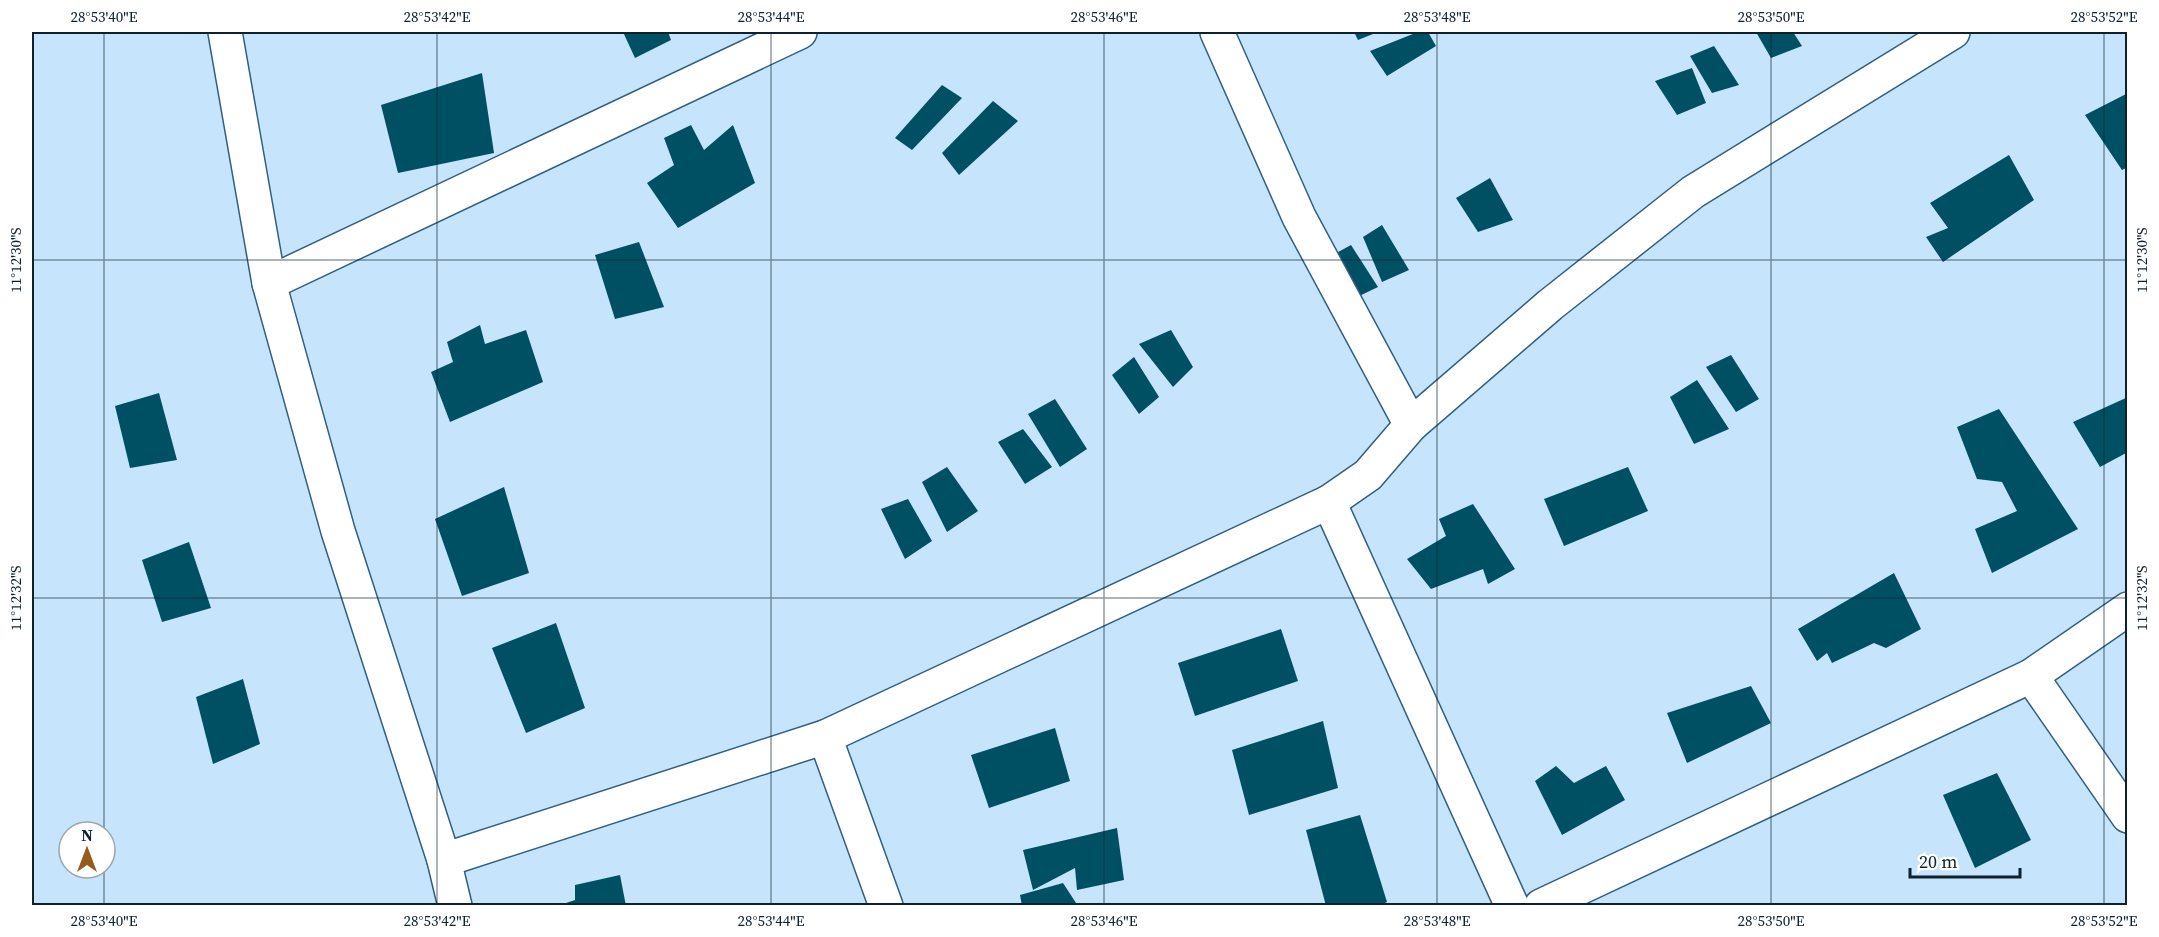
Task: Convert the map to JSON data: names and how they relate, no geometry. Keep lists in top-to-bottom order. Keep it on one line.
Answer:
{"scale_bar":"20 m","north":"top","coordinates":["28°53'40\"E","28°53'42\"E","28°53'44\"E","28°53'46\"E","28°53'48\"E","28°53'50\"E","28°53'52\"E","11°12'30\"S","11°12'32\"S"]}
